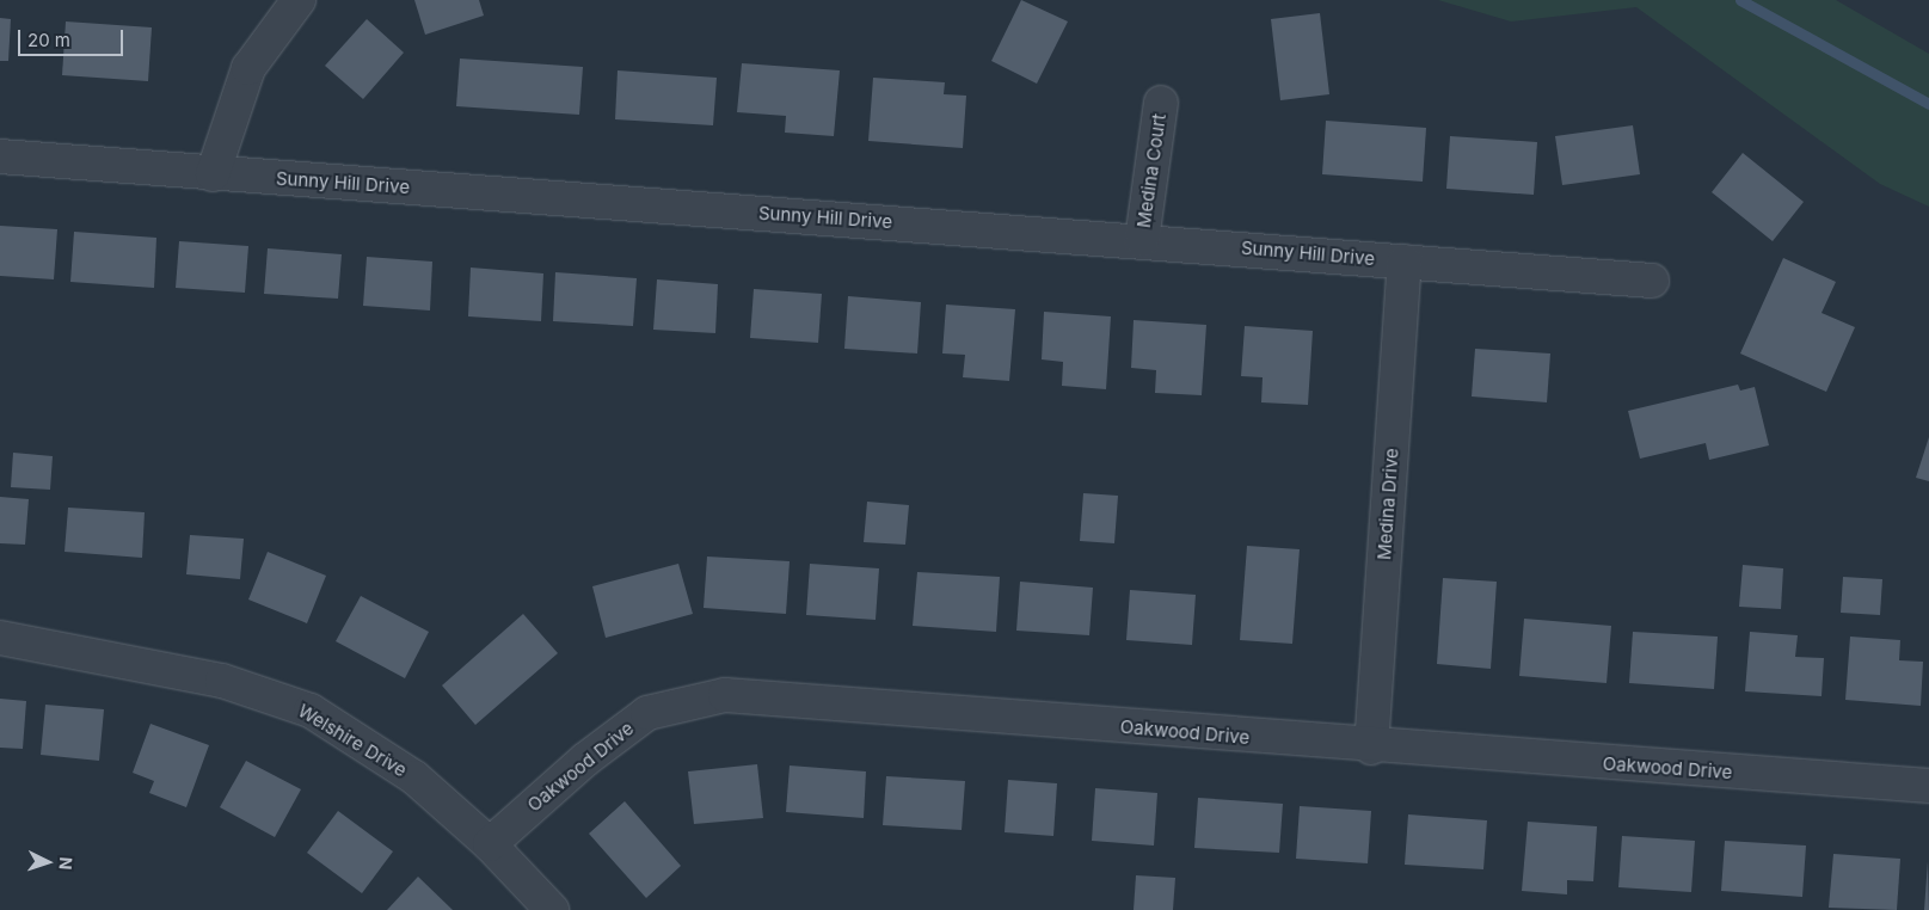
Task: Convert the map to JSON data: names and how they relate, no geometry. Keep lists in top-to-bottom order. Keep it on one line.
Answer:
{"streets":{"street":["Medina Court","Sunny Hill Drive","Medina Drive","Oakwood Drive","Welshire Drive"]},"crossings":[["Medina Court","Sunny Hill Drive"],["Sunny Hill Drive","Medina Drive"],["Medina Drive","Oakwood Drive"],["Oakwood Drive","Welshire Drive"]],"scale_bar":"20 m","north":"right"}
